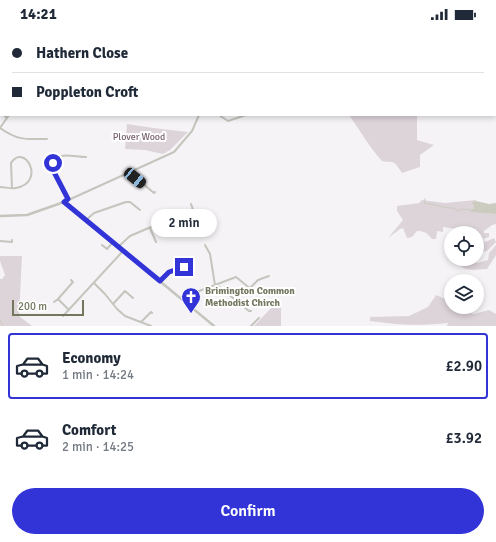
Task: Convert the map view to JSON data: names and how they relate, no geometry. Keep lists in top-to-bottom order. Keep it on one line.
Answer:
{"parks":["Plover Wood"],"places":{"church":["Brimington Common Methodist Chirch"]},"scale_bar":"200 m","page":{"status":"14:21","banner":["Hathern Close","Poppleton Croft"],"bubble":"2 min","scale":"200 m","list":[{"name":"Economy","note":"1 min · 14:24","value":"£2.90"},{"name":"Comfort","note":"2 min · 14:25","value":"£3.92"}],"buttons":"Confirm"}}
